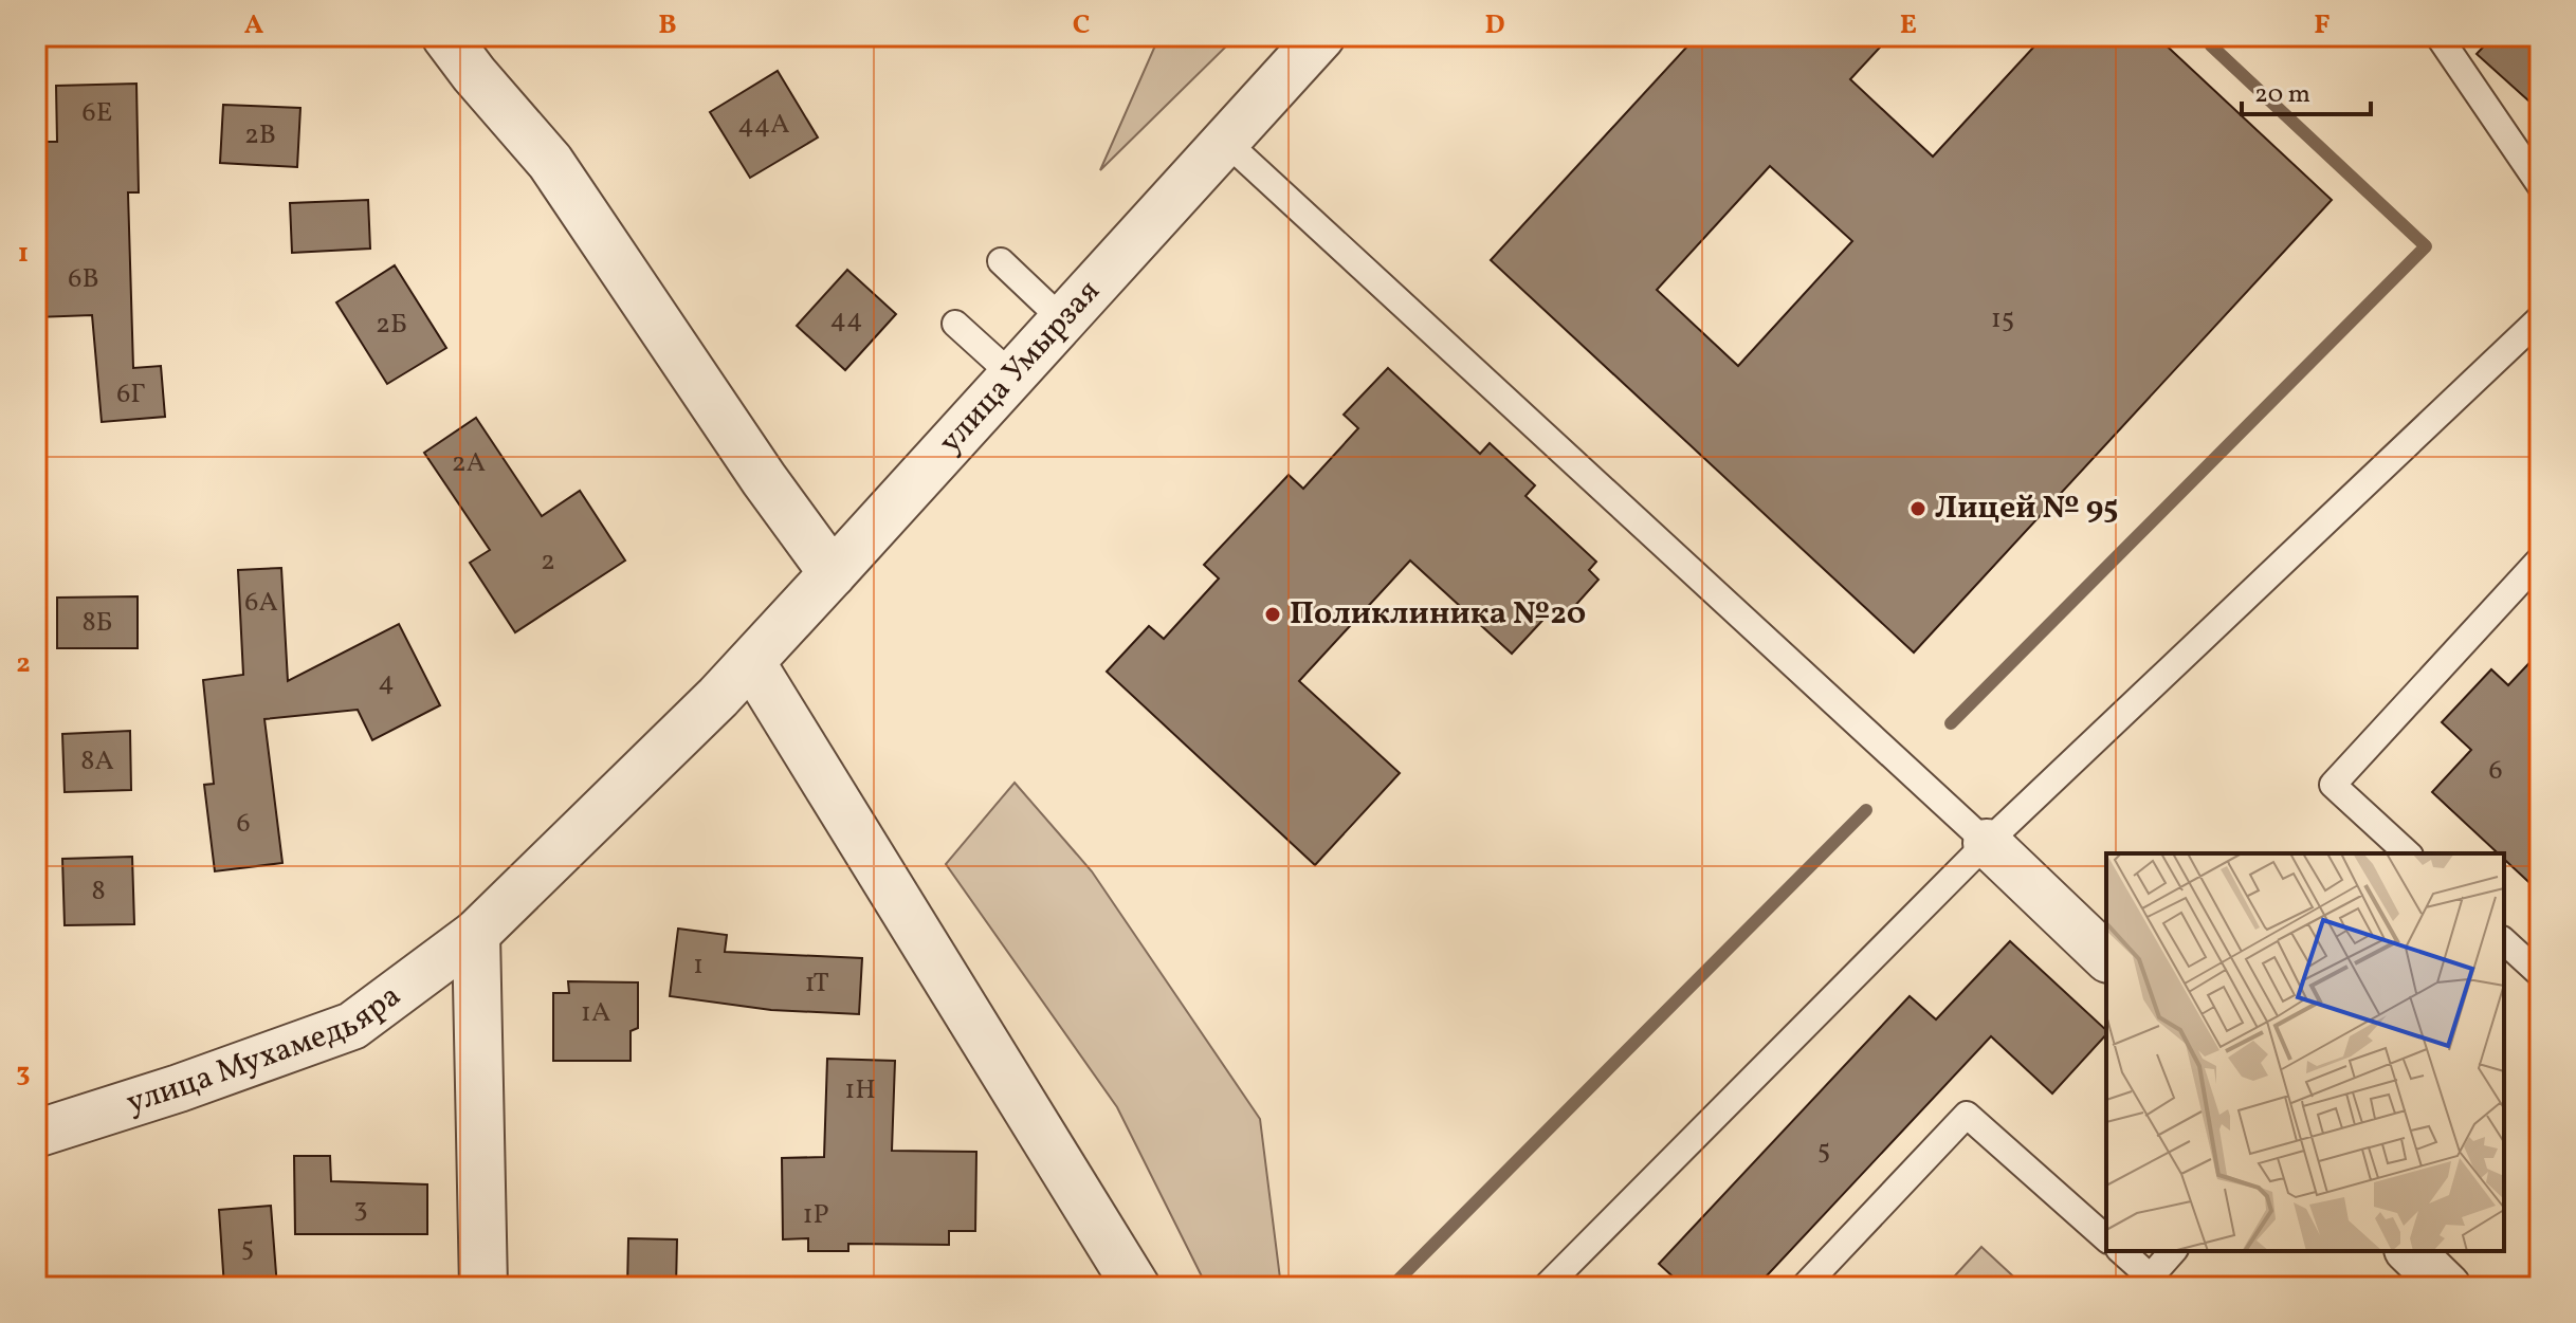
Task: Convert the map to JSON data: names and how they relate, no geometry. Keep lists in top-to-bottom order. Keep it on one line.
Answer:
{"streets":{"street":["улица Умырзая","улица Мухамедьяра"]},"crossings":[["улица Умырзая","улица Мухамедьяра"]],"places":["Лицей № 95","Поликлиника №20"],"house_numbers":["6Е","44А","2В","6В","44","15","2Б","6Г","2А","2","6А","8Б","4","8А","6","6","8","1","1Т","1А","1Н","5","3","1Р","5"],"scale_bar":"20 m","grid":{"columns":["A","B","C","D","E","F"],"rows":["1","2","3"]}}
